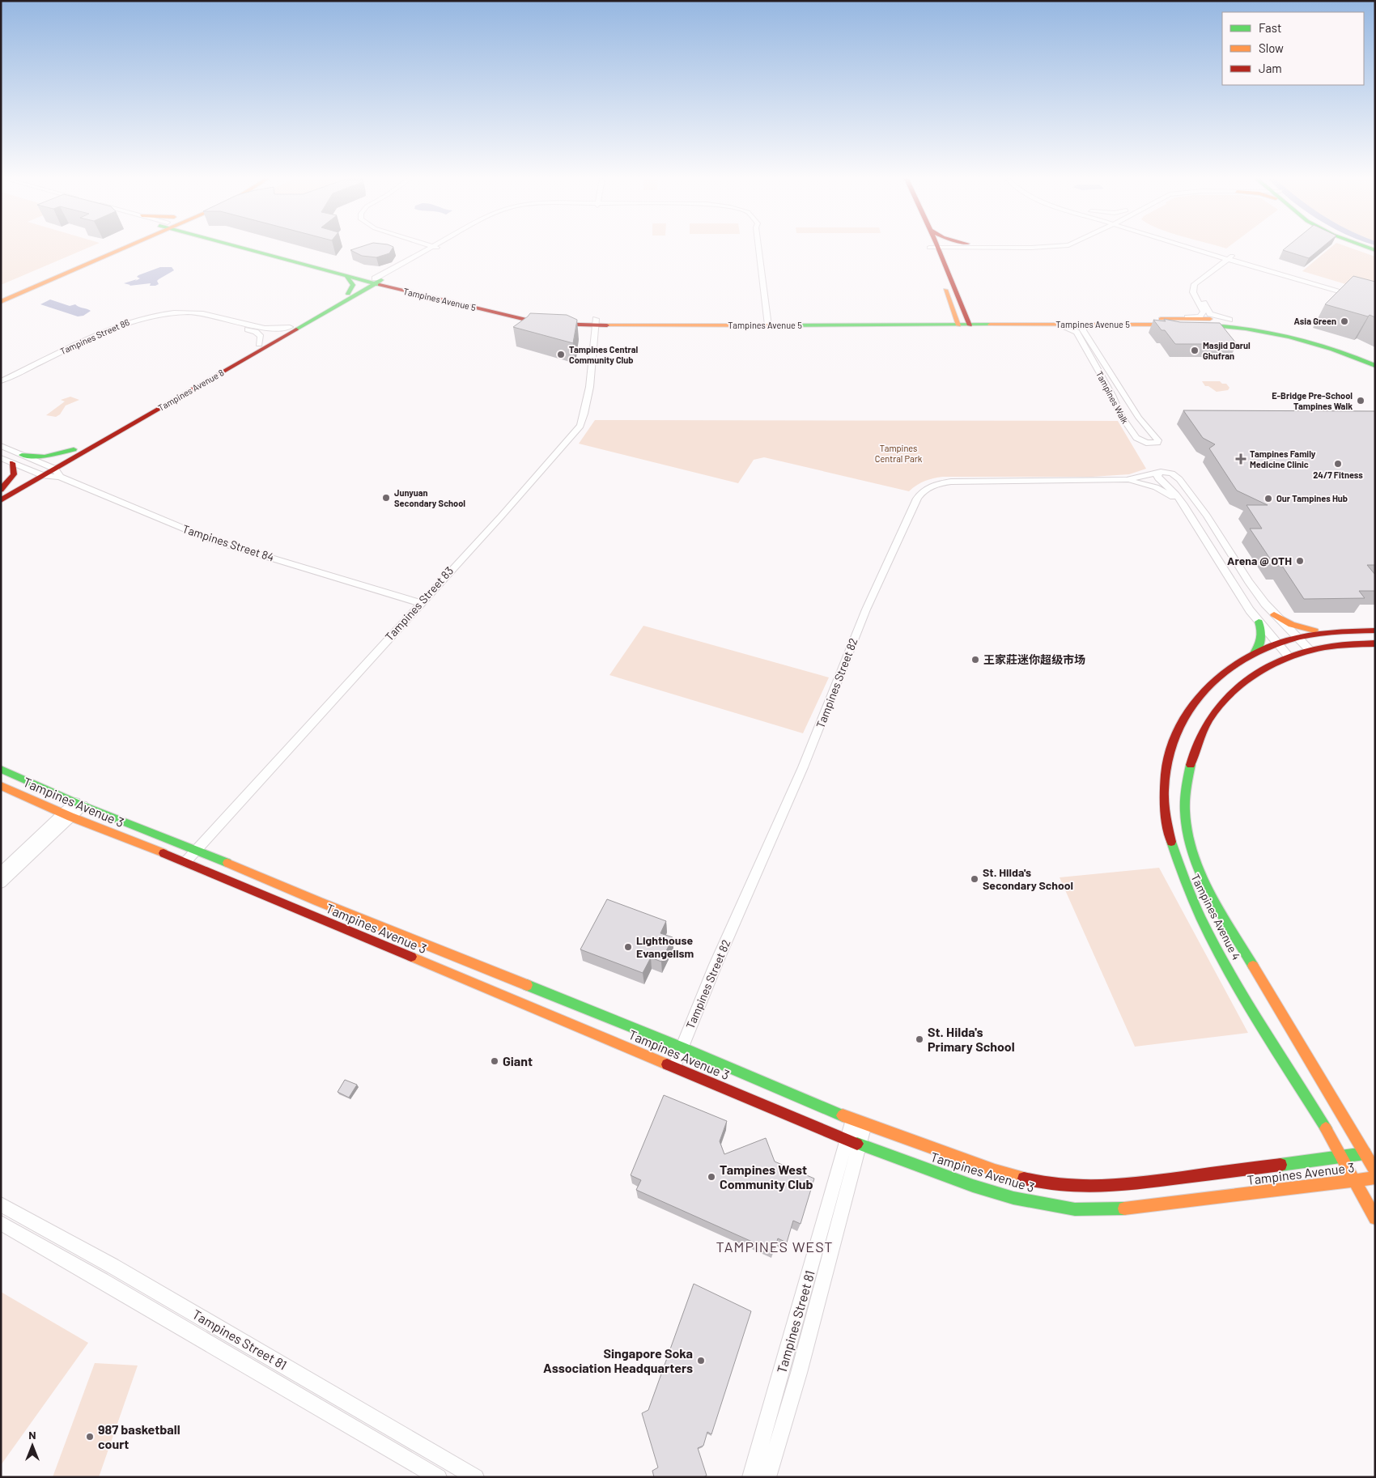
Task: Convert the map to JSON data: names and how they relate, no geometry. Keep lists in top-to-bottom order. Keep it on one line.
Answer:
{"streets":{"main road":["Tampines Avenue 5","Tampines Avenue 8","Tampines Avenue 3","Tampines Avenue 4"],"street":["Tampines Street 86","Tampines Walk","Tampines Street 84","Tampines Street 83","Tampines Street 82","Tampines Street 81"]},"crossings":[["Tampines Avenue 5","Tampines Avenue 8"],["Tampines Avenue 5","Tampines Walk"],["Tampines Avenue 5","Tampines Street 83"],["Tampines Street 86","Tampines Avenue 8"],["Tampines Avenue 8","Tampines Street 84"],["Tampines Street 84","Tampines Street 83"],["Tampines Street 83","Tampines Avenue 3"],["Tampines Street 82","Tampines Avenue 3"],["Tampines Street 82","Tampines Avenue 4"],["Tampines Avenue 3","Tampines Avenue 4"],["Tampines Avenue 3","Tampines Street 81"]],"districts":["TAMPINES WEST"],"parks":["Tampines Central Park"],"places":{"other":["Asia Green","Masjid Darul Ghufran","Tampines Central Community Club","E-Bridge Pre-School Tampines Walk","24/7 Fitness","Junyuan Secondary School","Our Tampines Hub","Arena @ OTH","王家莊迷你超级市场","St. Hilda's Secondary School","Lighthouse Evangelism","St. Hilda's Primary School","Giant","Tampines West Community Club","Singapore Soka Association Headquarters","987 basketball court"],"health":["Tampines Family Medicine Clinic"]},"legend":["Fast","Slow","Jam"],"north":"top"}
